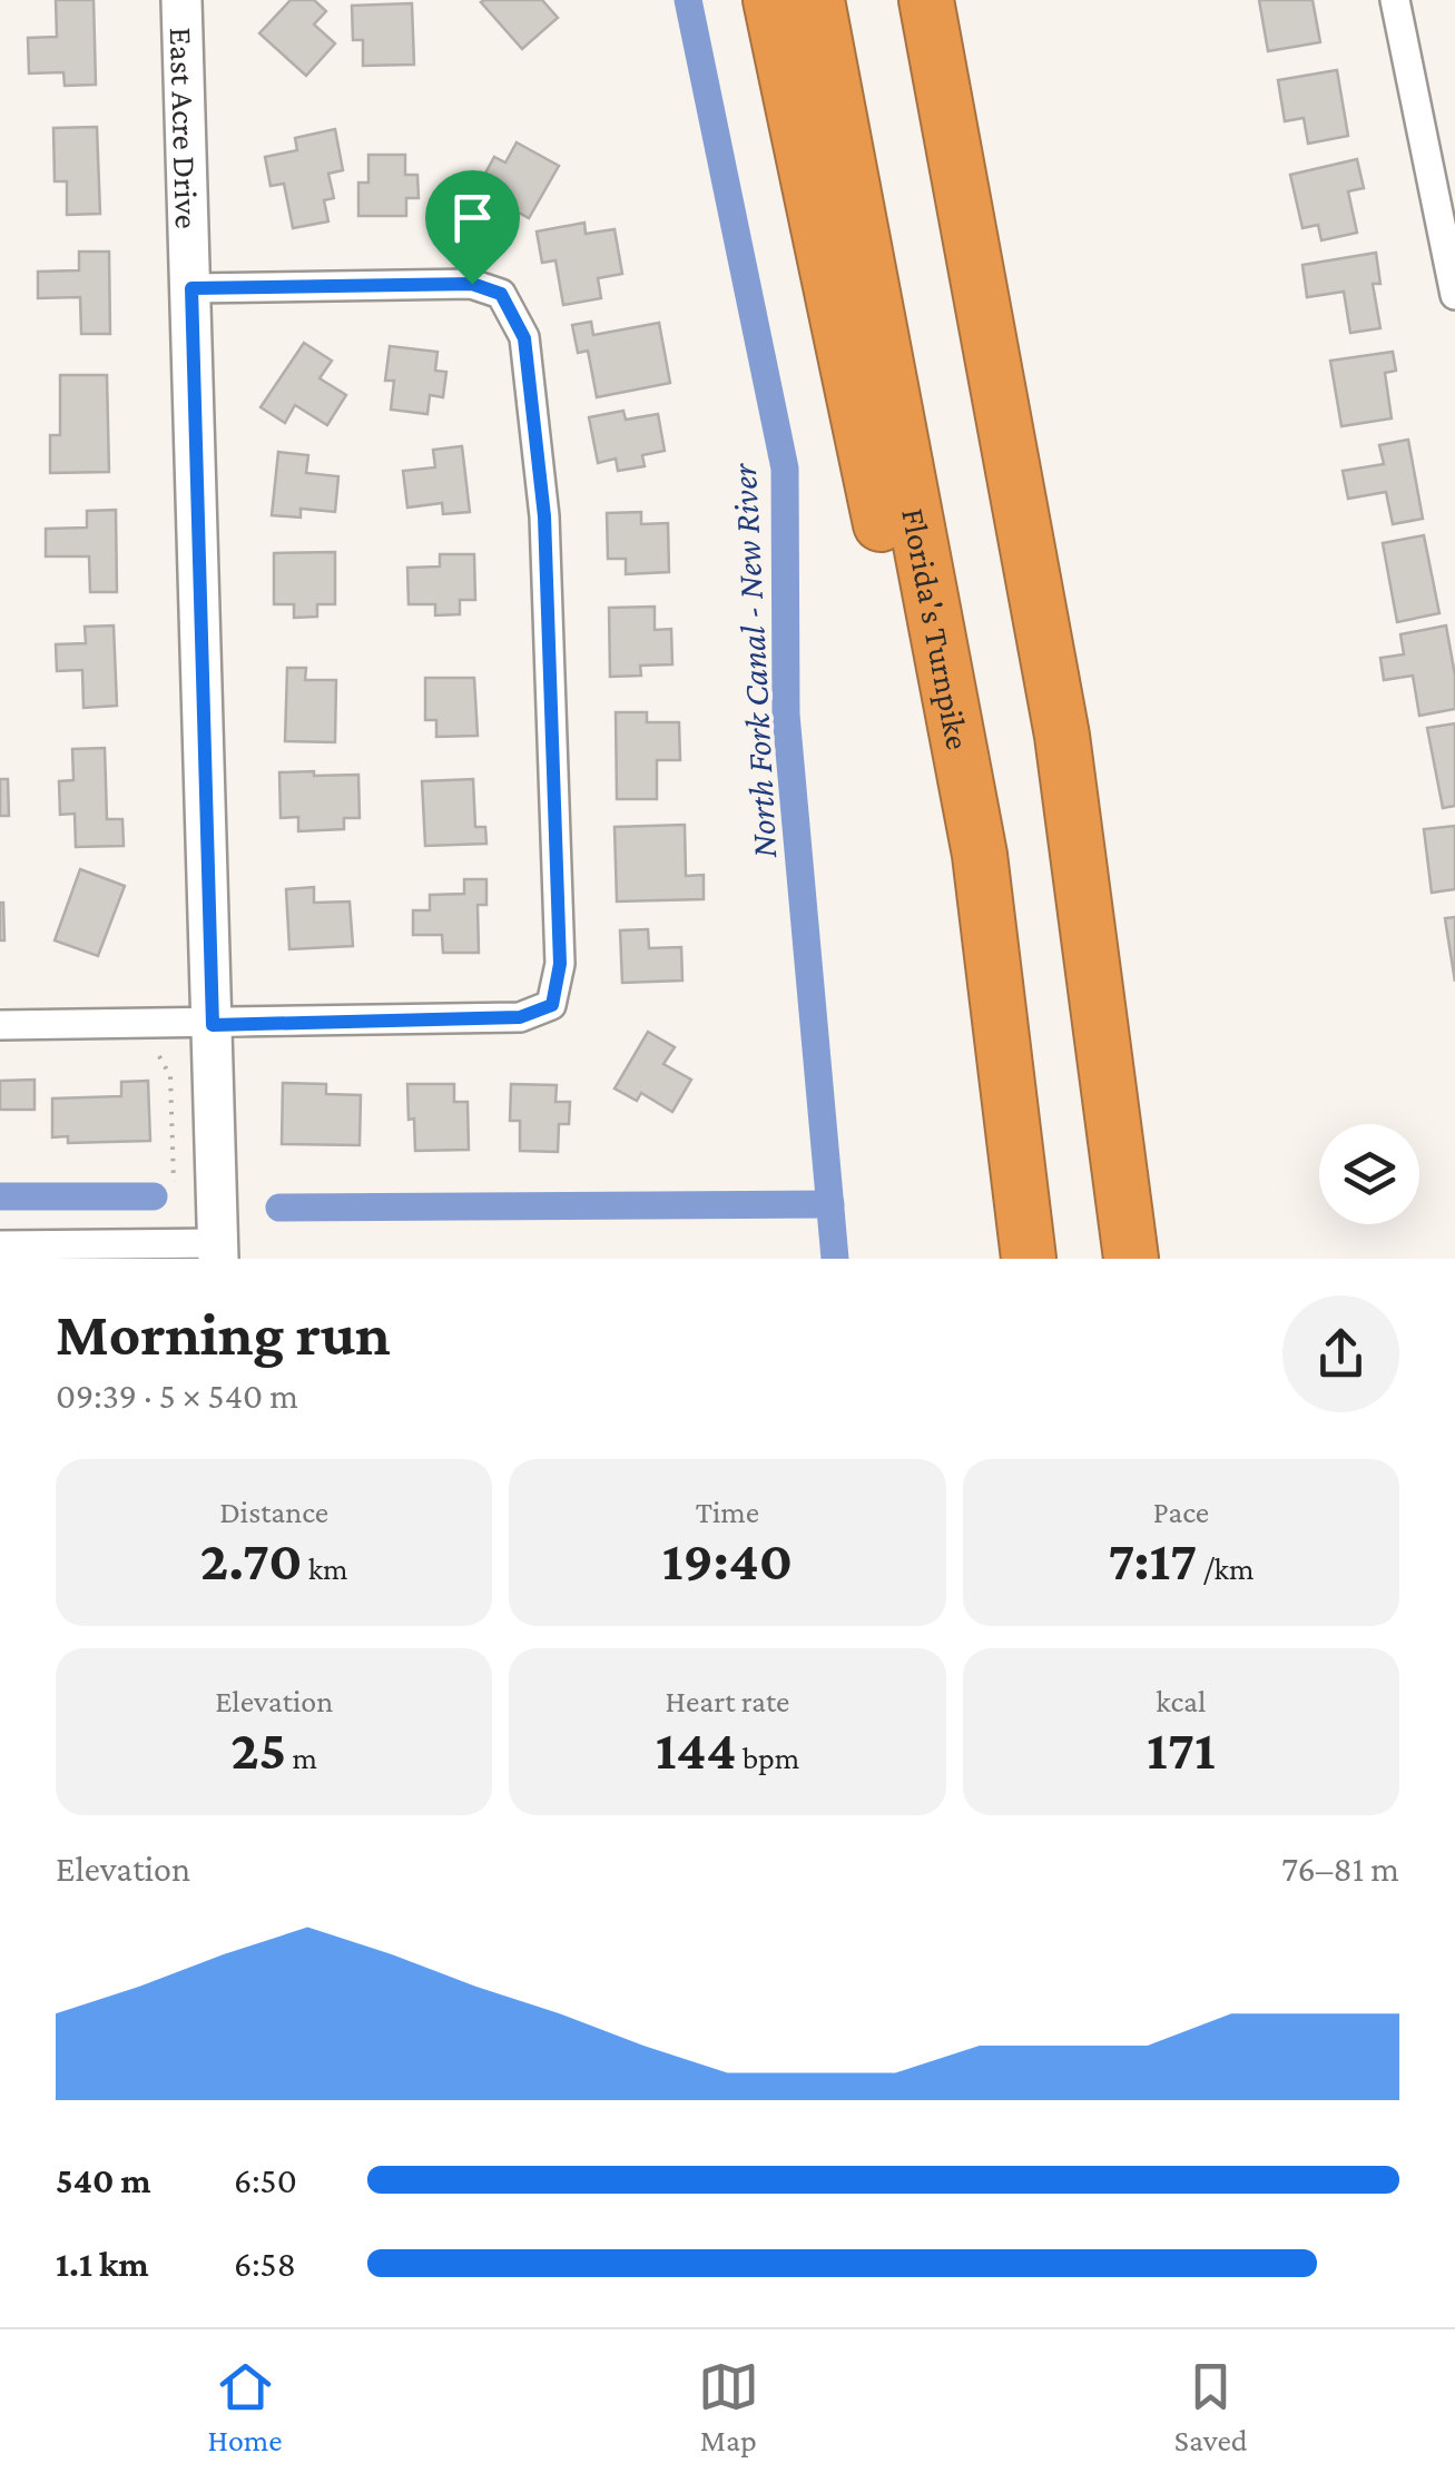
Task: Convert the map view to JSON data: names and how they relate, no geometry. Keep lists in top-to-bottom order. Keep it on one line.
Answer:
{"streets":{"highway":["Florida's Turnpike"],"street":["East Acre Drive"]},"water":["North Fork Canal - New River"],"page":{"heading":["Morning run","09:39 · 5 × 540 m"],"stats":[["Distance","2.70 km"],["Time","19:40"],["Pace","7:17 /km"],["Elevation","25 m"],["Heart rate","144 bpm"],["kcal","171"]],"chart":["Elevation","76–81 m"],"list":[{"name":"540 m","note":"6:50"},{"name":"1.1 km","note":"6:58"}],"tabs":["Home","Map","Saved"]}}
